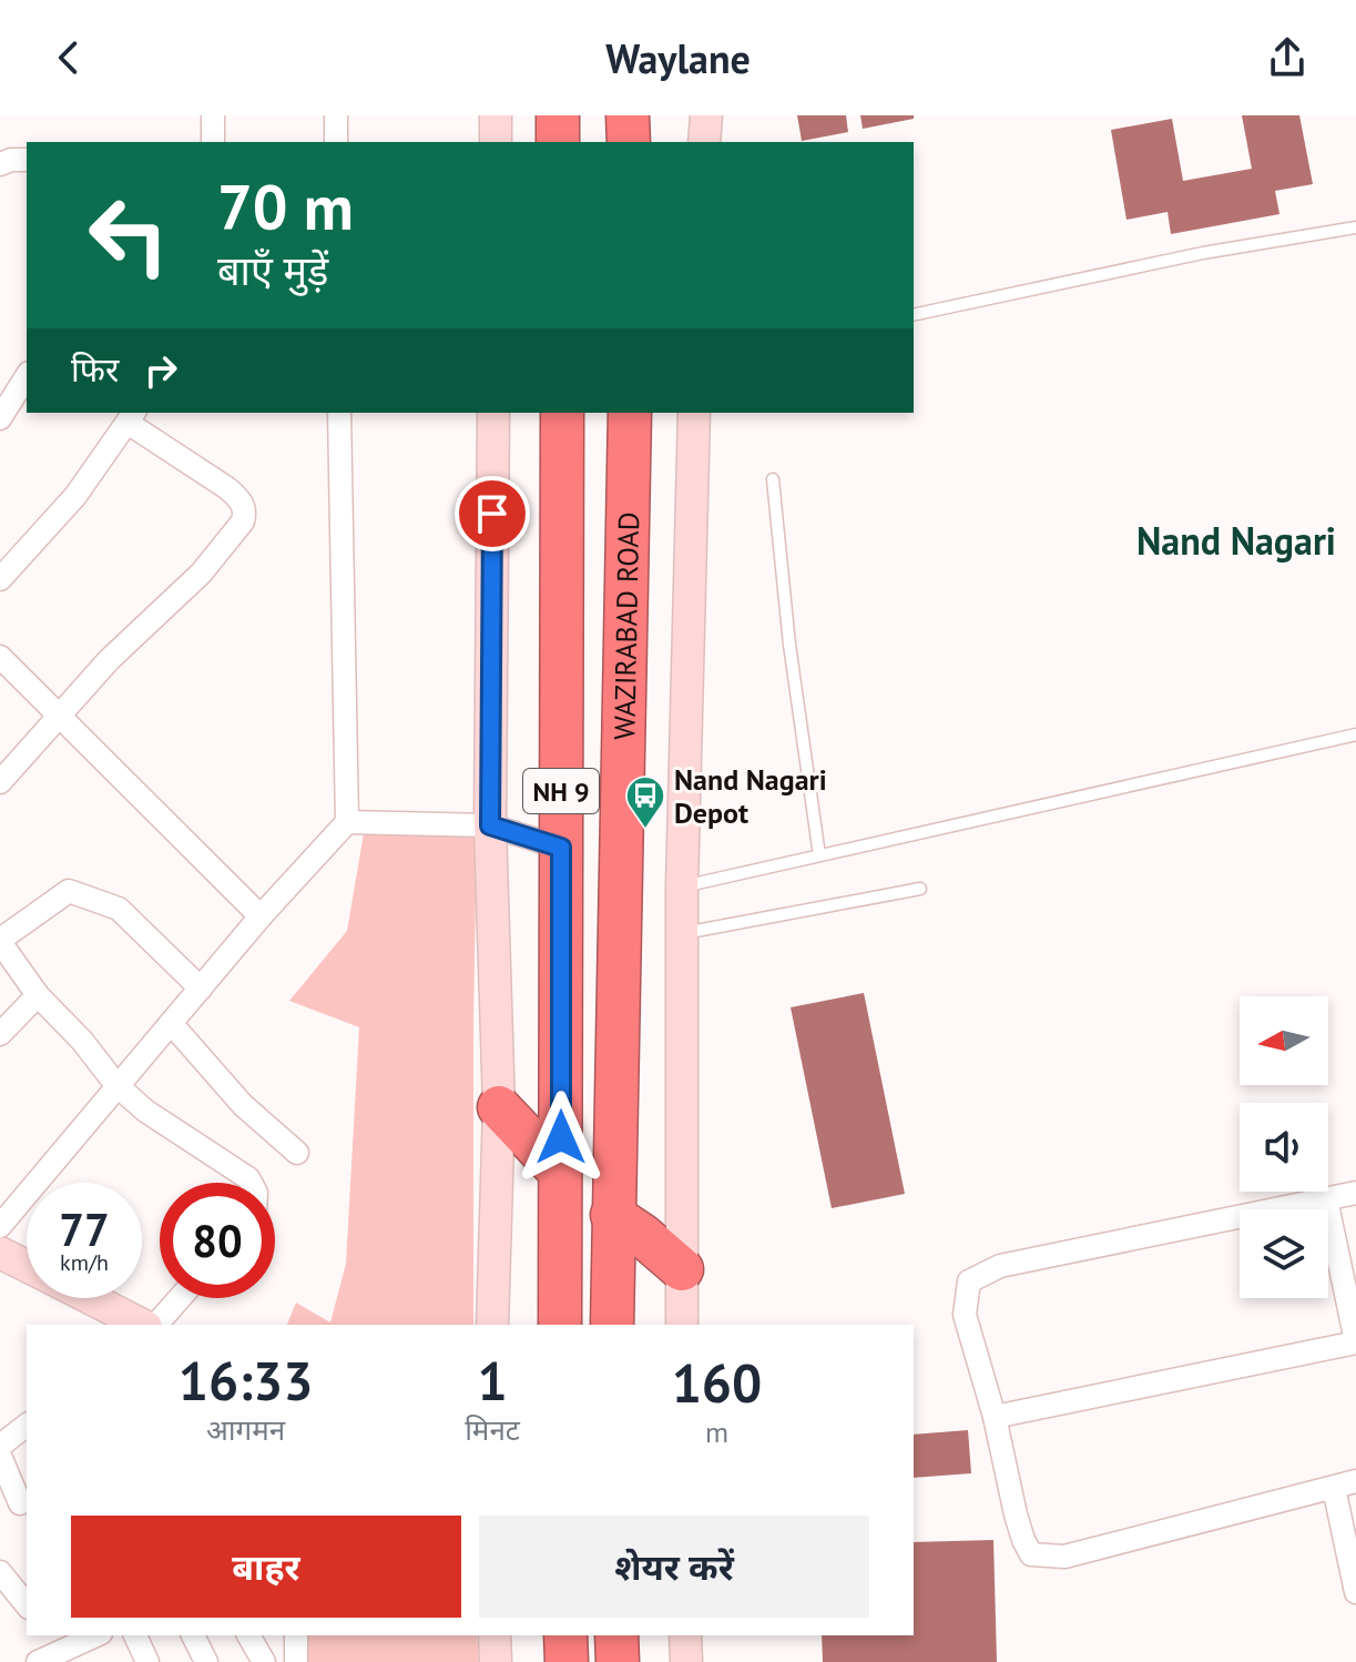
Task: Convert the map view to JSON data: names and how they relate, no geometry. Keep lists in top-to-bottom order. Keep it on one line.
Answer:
{"streets":{"highway":["WAZIRABAD ROAD","NH 9"]},"crossings":[["WAZIRABAD ROAD","NH 9"]],"districts":["Nand Nagari"],"places":{"bus stop":["Nand Nagari Depot"]},"north":"left","page":{"header":"Waylane","turn":["70 m","बाएँ मुड़ें"],"then":"फिर","speed":"77 km/h","limit":"80","eta":["16:33","आगमन","1","मिनट","160","m"],"buttons":["बाहर","शेयर करें"]}}
